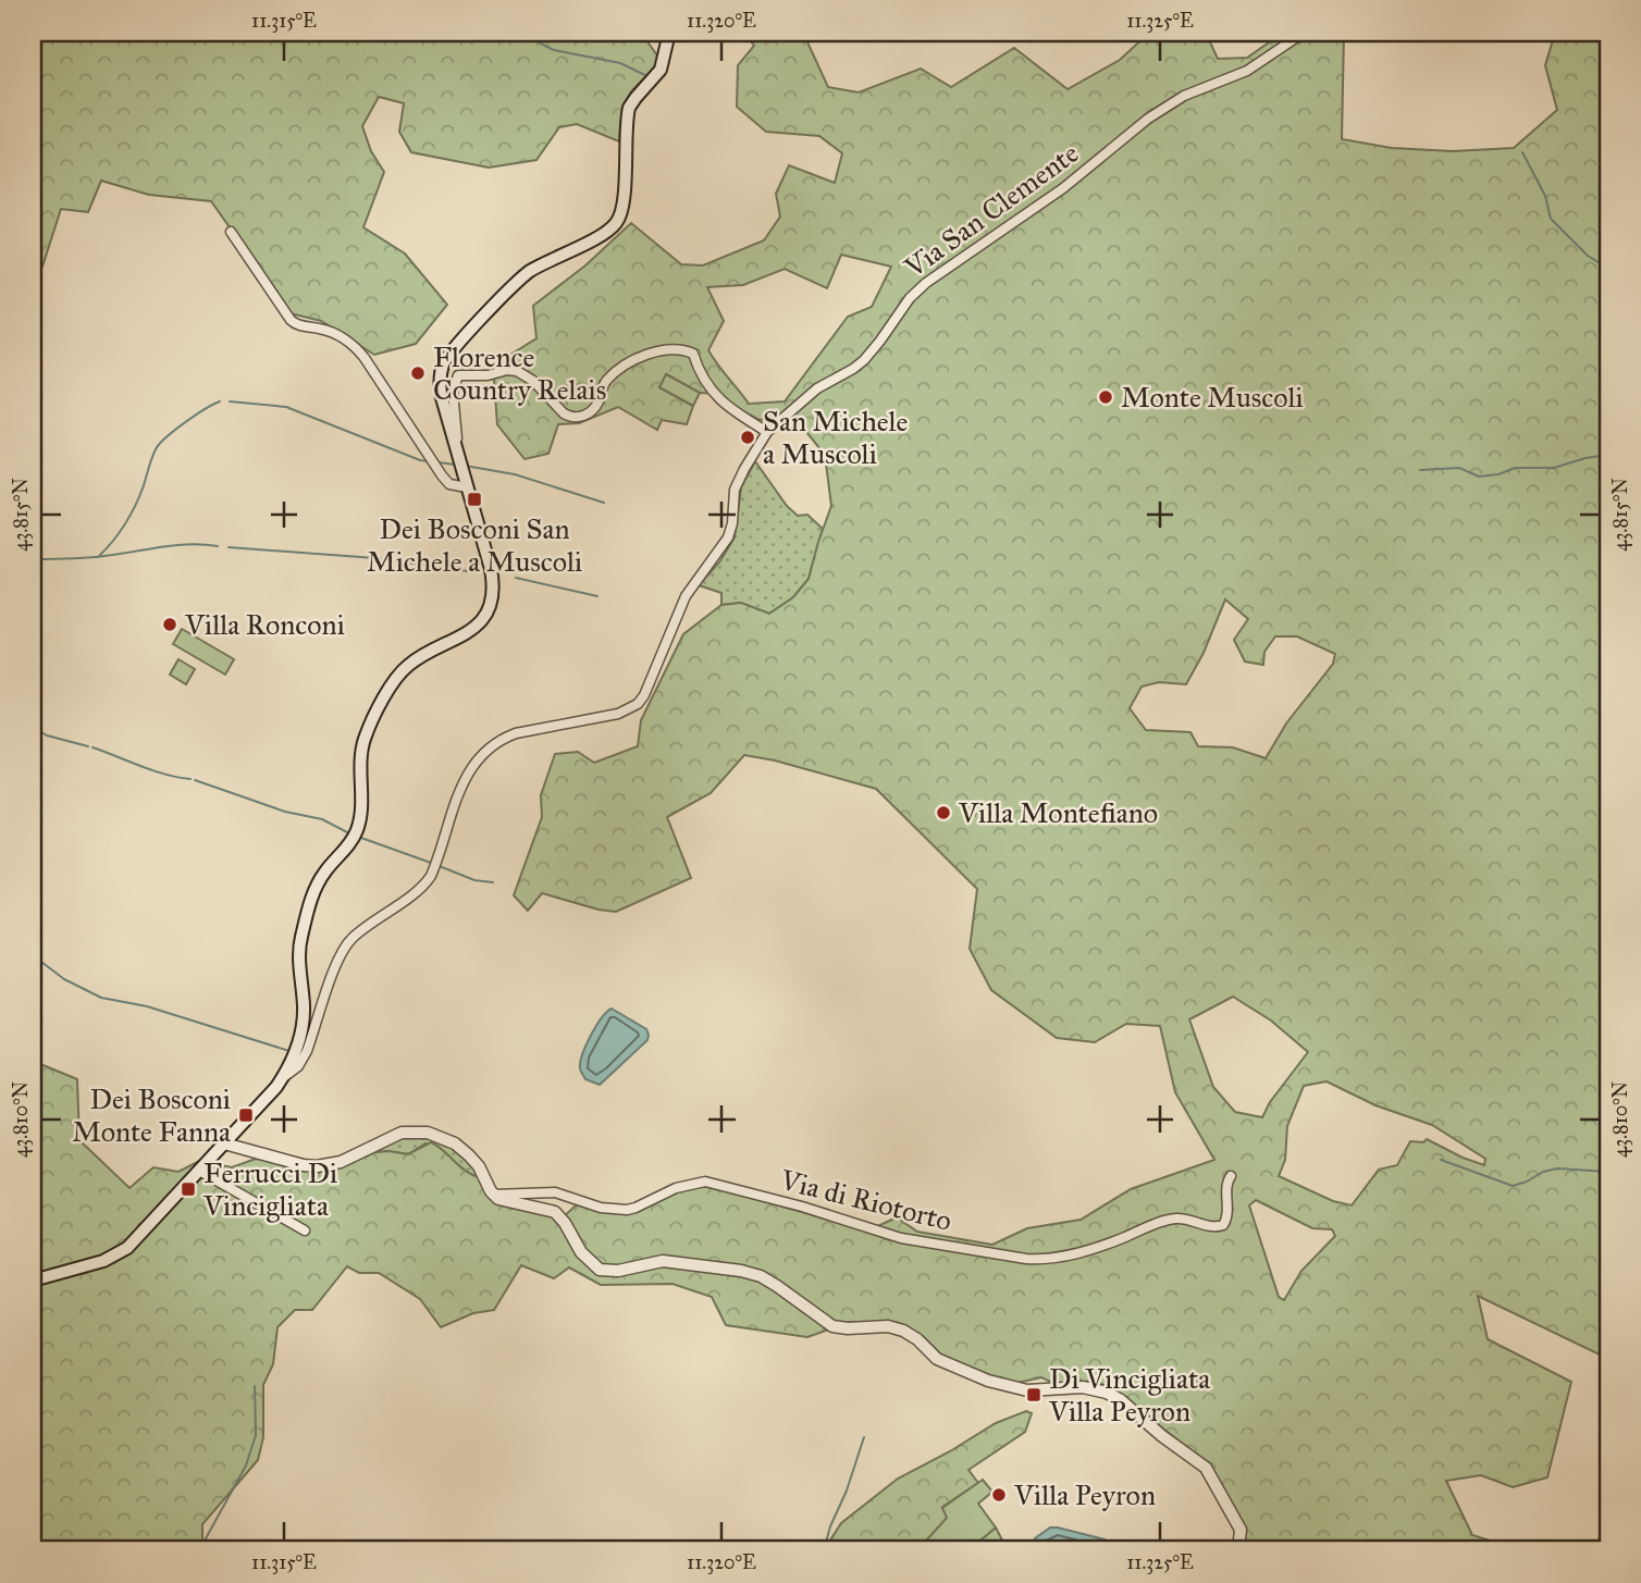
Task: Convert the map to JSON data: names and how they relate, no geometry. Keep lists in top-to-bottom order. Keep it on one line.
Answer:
{"streets":{"street":["Via San Clemente","Via di Riotorto"]},"places":{"other":["Florence Country Relais","Monte Muscoli","San Michele a Muscoli","Villa Ronconi","Villa Montefiano","Villa Peyron"],"transit":["Dei Bosconi San Michele a Muscoli","Dei Bosconi Monte Fanna","Ferrucci Di Vincigliata","Di Vincigliata Villa Peyron"]},"coordinates":["11.315°E","11.320°E","11.325°E","43.815°N","43.810°N"]}
